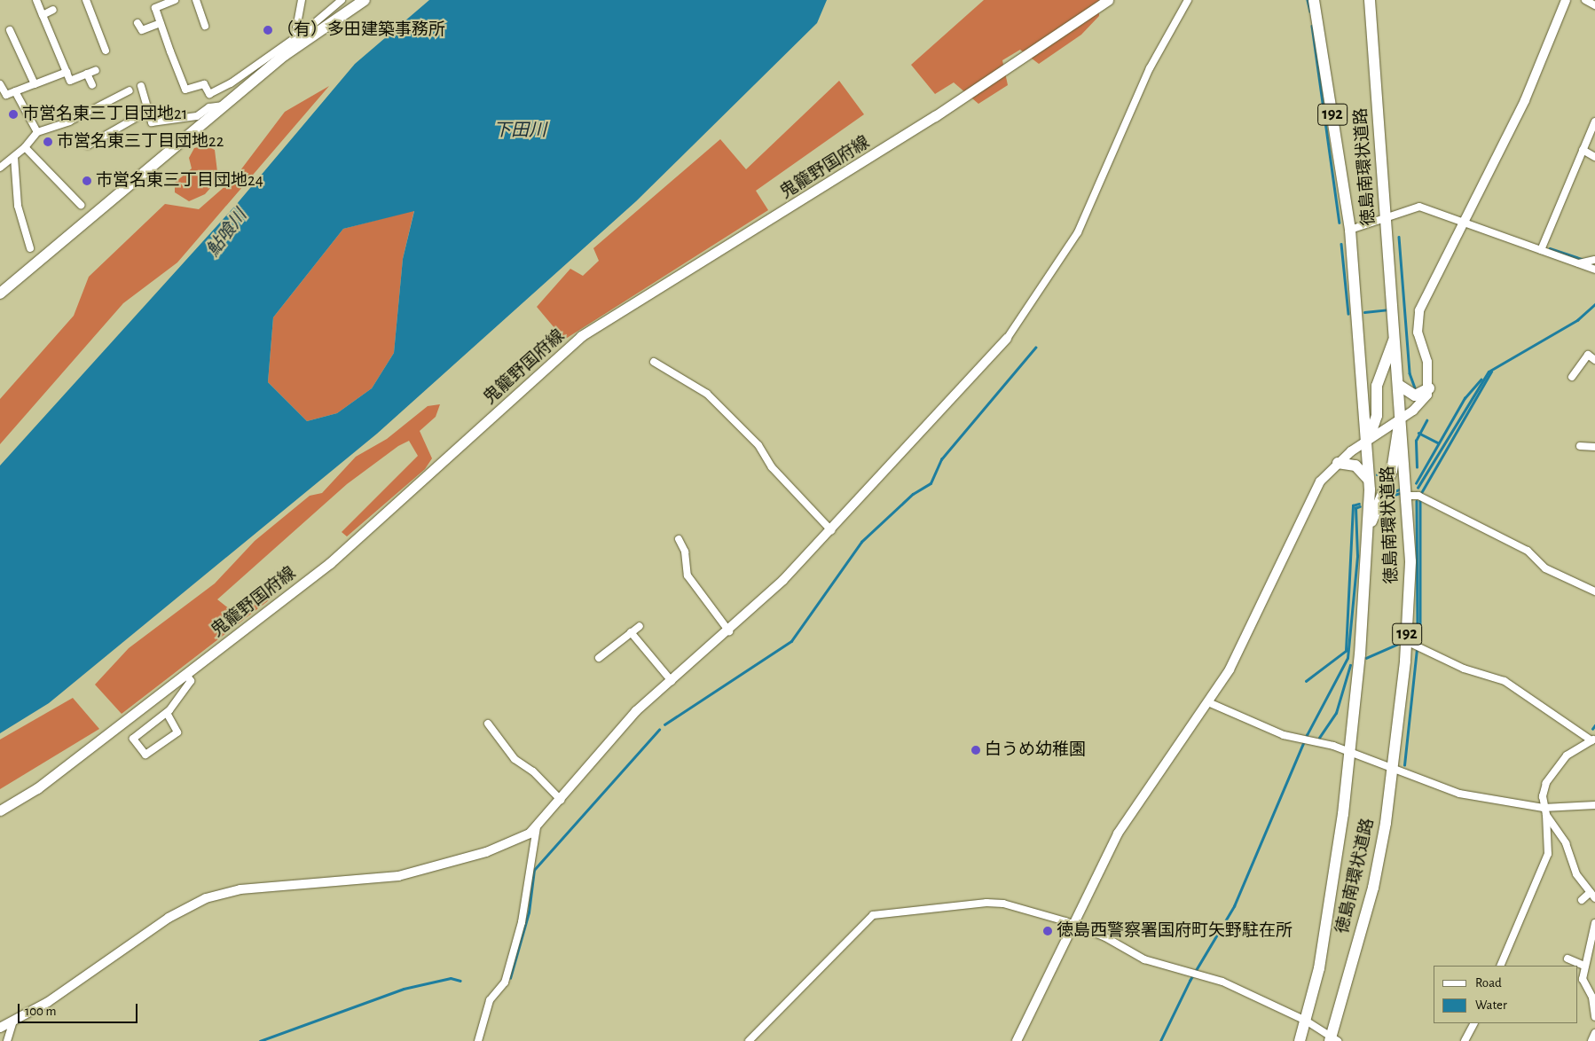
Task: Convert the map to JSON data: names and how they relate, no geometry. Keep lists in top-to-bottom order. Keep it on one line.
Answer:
{"streets":{"main road":["192","徳島南環状道路","鬼籠野国府線"]},"water":["下田川","鮎喰川"],"places":["（有）多田建築事務所","市営名東三丁目団地21","市営名東三丁目団地22","市営名東三丁目団地24","白うめ幼稚園","徳島西警察署国府町矢野駐在所"],"legend":["Road","Water"],"scale_bar":"100 m"}
